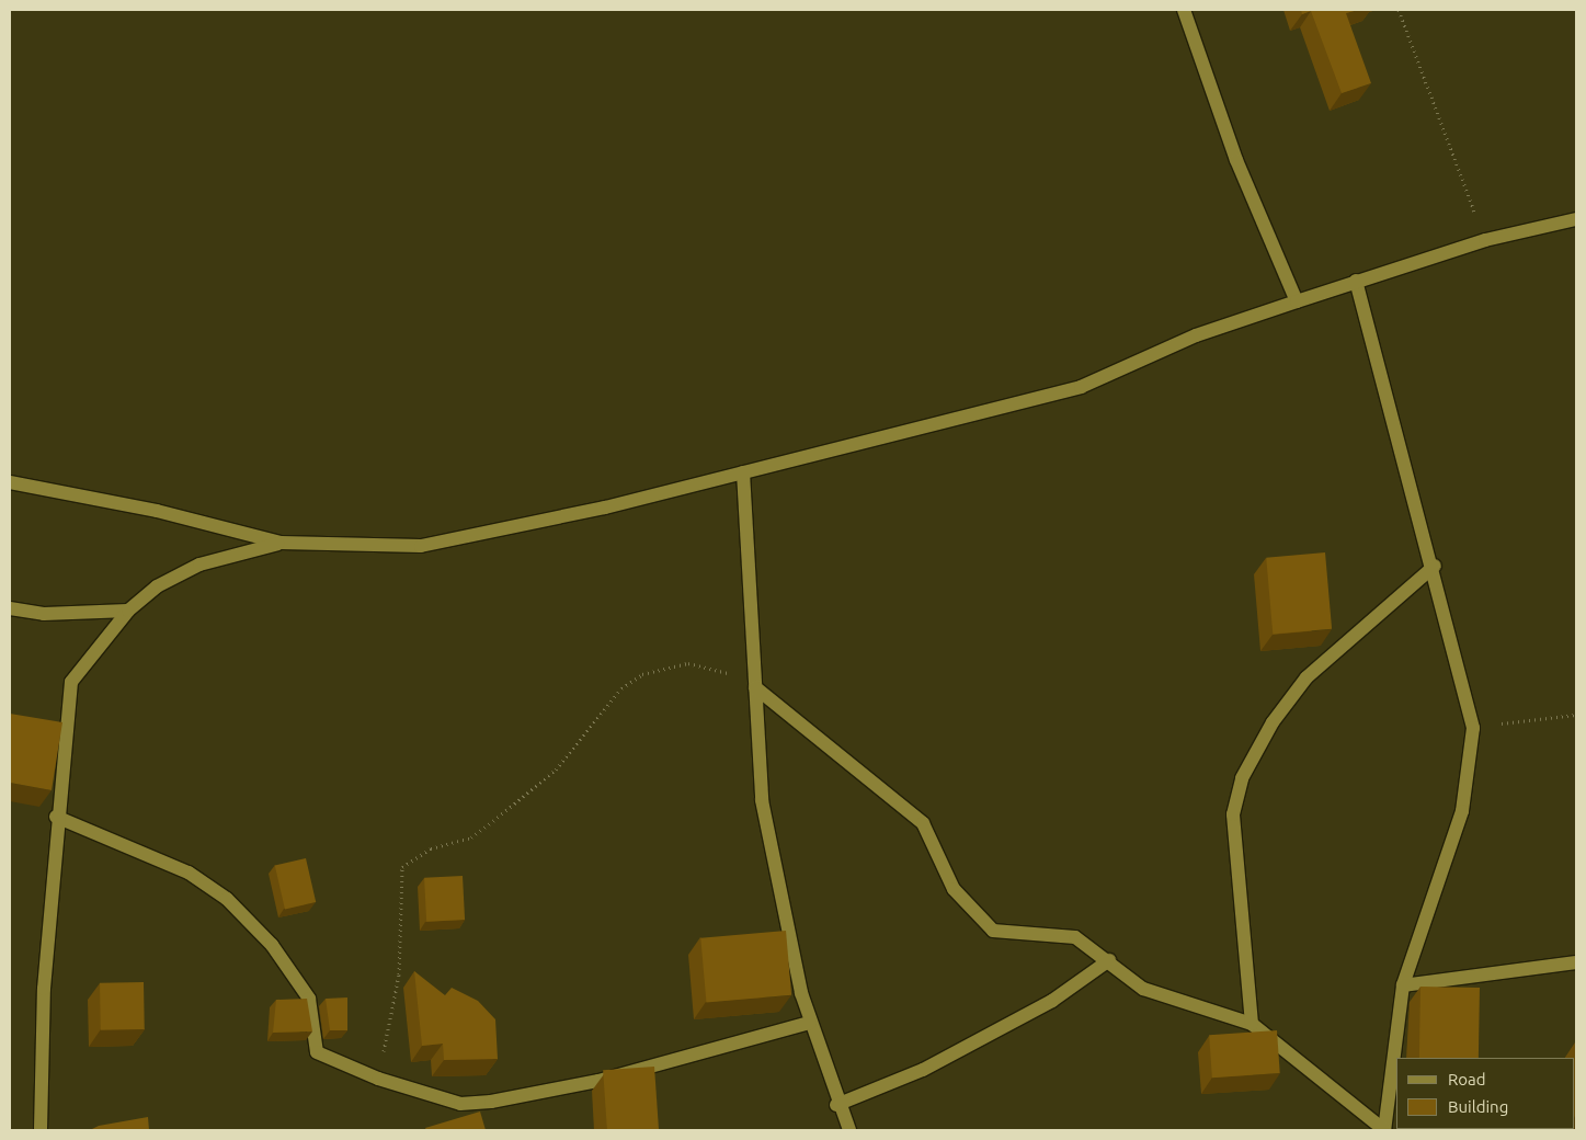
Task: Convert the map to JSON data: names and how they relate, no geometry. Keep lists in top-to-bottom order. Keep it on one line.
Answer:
{"legend":["Road","Building"]}
